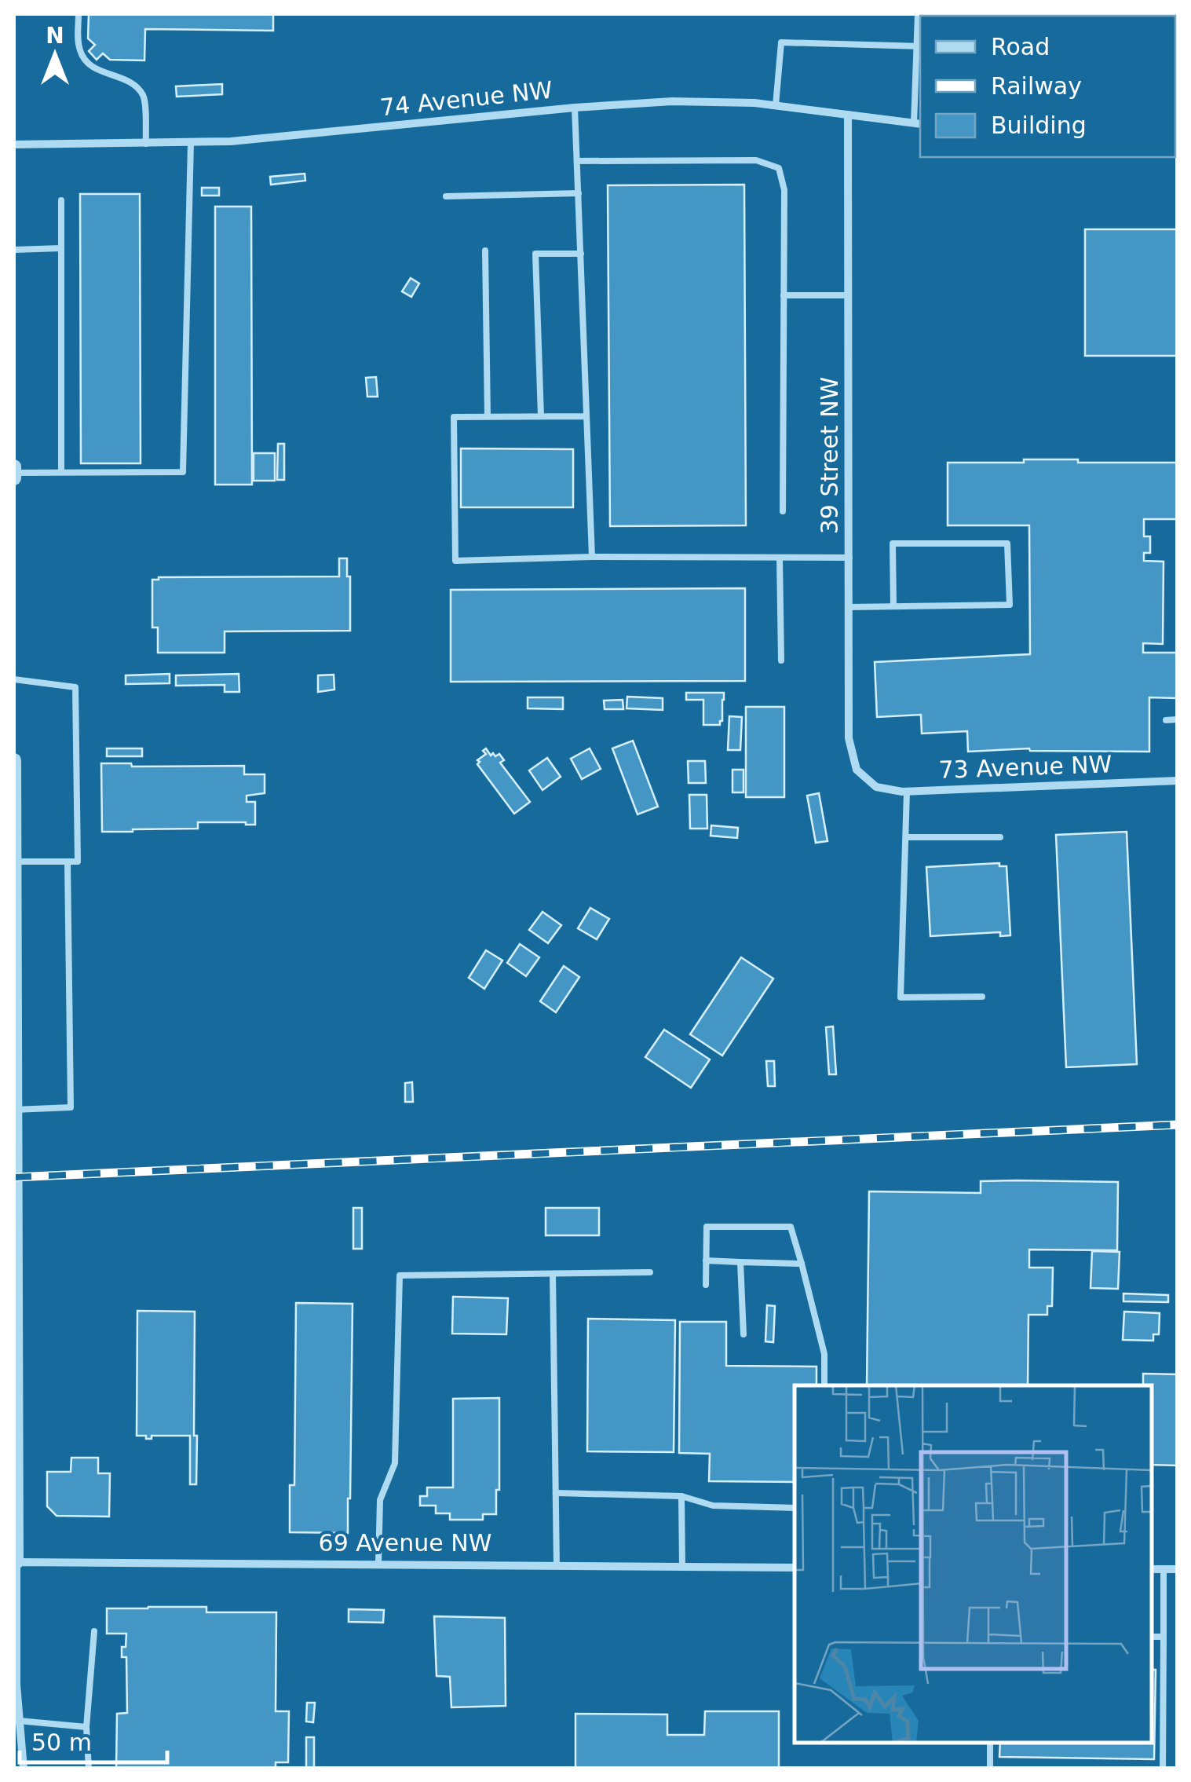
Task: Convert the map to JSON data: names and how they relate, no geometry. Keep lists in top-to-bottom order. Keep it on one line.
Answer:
{"streets":{"street":["74 Avenue NW","39 Street NW","73 Avenue NW","69 Avenue NW"]},"crossings":[["74 Avenue NW","39 Street NW"],["39 Street NW","73 Avenue NW"]],"legend":["Road","Railway","Building"],"scale_bar":"50 m","north":"top"}
